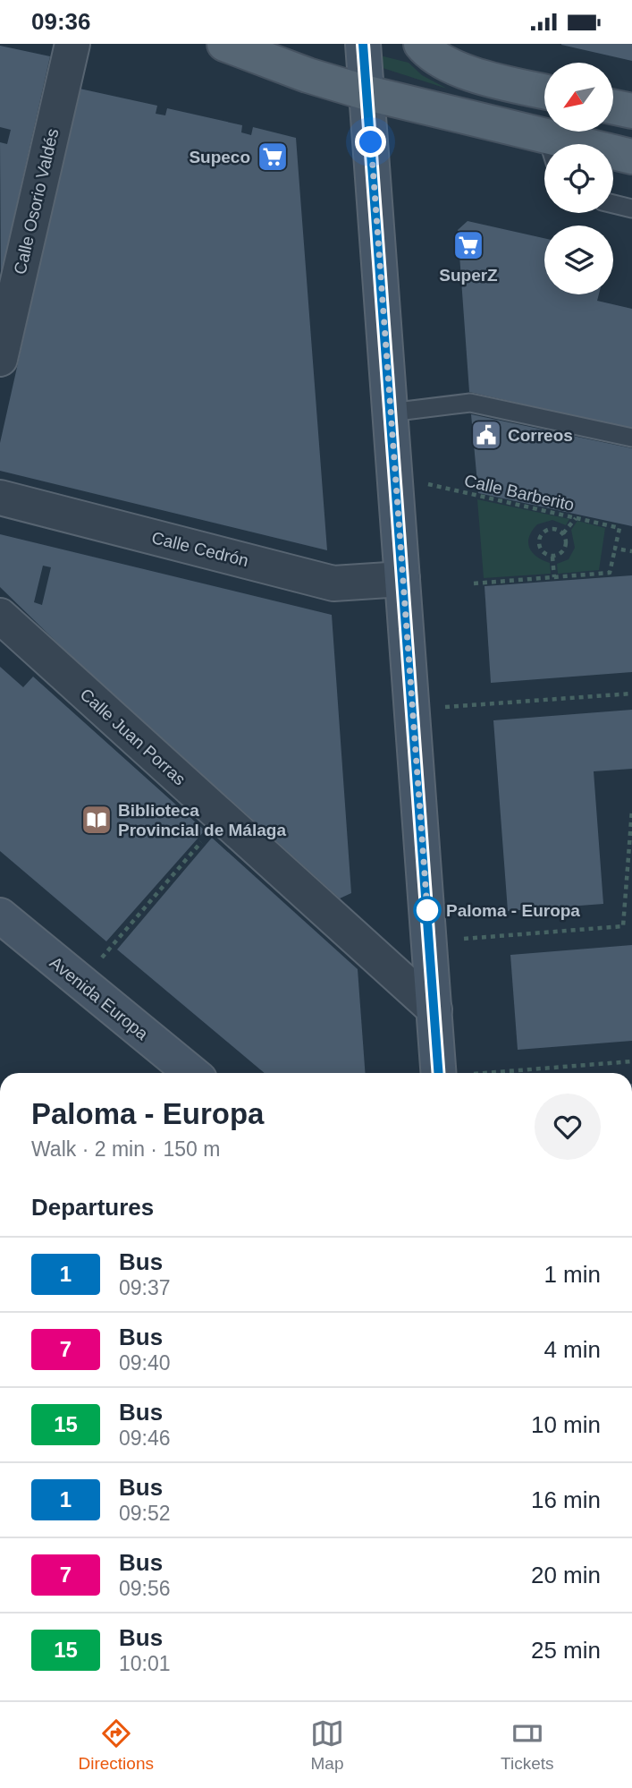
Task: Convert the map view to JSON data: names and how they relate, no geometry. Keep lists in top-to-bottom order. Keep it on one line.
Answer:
{"streets":{"main road":["Avenida Europa"],"street":["Calle Osorio Valdés","Calle Cedrón","Calle Juan Porras"],"path":["Calle Barberito"]},"places":{"supermarket":["Supeco","SuperZ"],"public building":["Correos"],"library":["Biblioteca Provincial de Málaga"],"other":["Paloma - Europa"]},"lines":["bus line 1"],"north":"bottom left","page":{"status":"09:36","heading":[["Paloma - Europa","Walk · 2 min · 150 m"],"Departures"],"list":[{"mark":"1","name":"Bus","note":"09:37","value":"1 min"},{"mark":"7","name":"Bus","note":"09:40","value":"4 min"},{"mark":"15","name":"Bus","note":"09:46","value":"10 min"},{"mark":"1","name":"Bus","note":"09:52","value":"16 min"},{"mark":"7","name":"Bus","note":"09:56","value":"20 min"},{"mark":"15","name":"Bus","note":"10:01","value":"25 min"}],"tabs":["Directions","Map","Tickets"]}}
